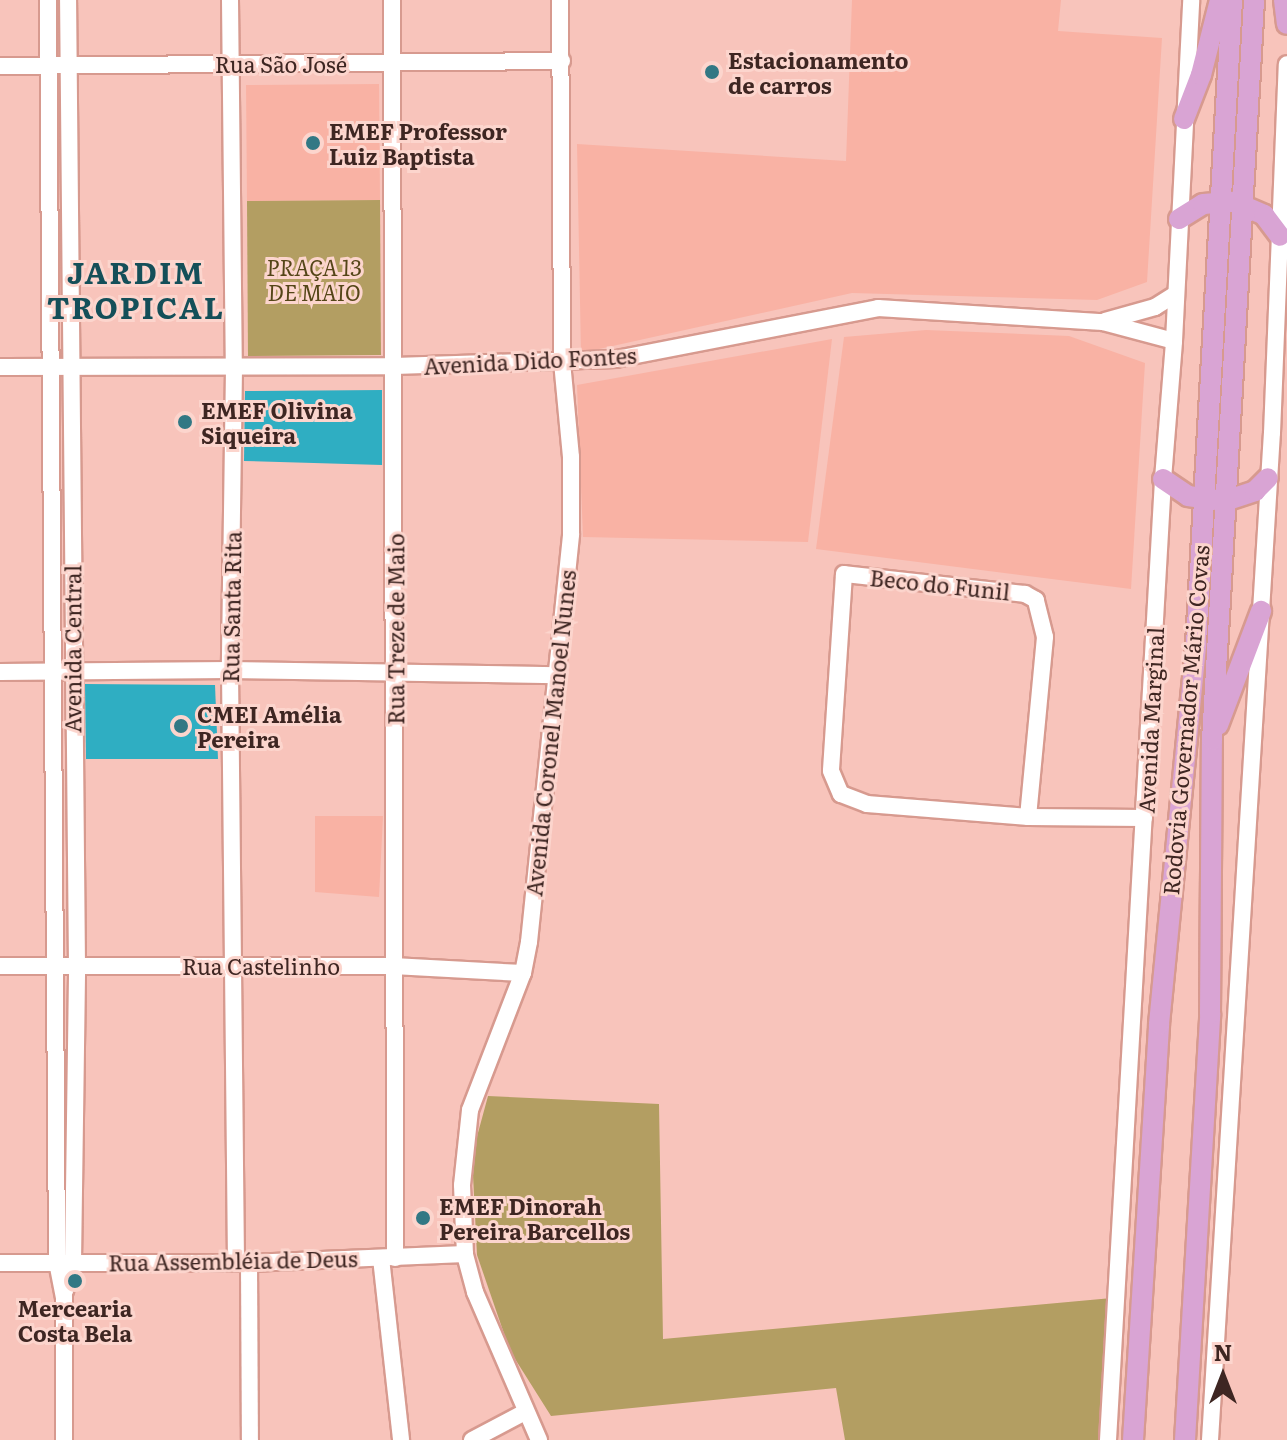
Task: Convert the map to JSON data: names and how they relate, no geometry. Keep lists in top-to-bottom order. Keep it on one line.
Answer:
{"streets":{"main road":["Rodovia Governador Mário Covas"],"street":["Rua São José","Avenida Dido Fontes","Beco do Funil","Rua Santa Rita","Rua Treze de Maio","Avenida Central","Avenida Marginal","Avenida Coronel Manoel Nunes","Rua Castelinho","Rua Assembléia de Deus"]},"crossings":[["Rua São José","Rua Santa Rita"],["Rua São José","Rua Treze de Maio"],["Rua São José","Avenida Central"],["Rua São José","Avenida Coronel Manoel Nunes"],["Avenida Dido Fontes","Rua Santa Rita"],["Avenida Dido Fontes","Rua Treze de Maio"],["Avenida Dido Fontes","Avenida Central"],["Avenida Dido Fontes","Avenida Marginal"],["Avenida Dido Fontes","Avenida Coronel Manoel Nunes"],["Beco do Funil","Avenida Marginal"],["Rua Santa Rita","Rua Castelinho"],["Rua Santa Rita","Rua Assembléia de Deus"],["Rua Treze de Maio","Rua Castelinho"],["Rua Treze de Maio","Rua Assembléia de Deus"],["Avenida Central","Rua Castelinho"],["Avenida Central","Rua Assembléia de Deus"],["Avenida Coronel Manoel Nunes","Rua Castelinho"],["Avenida Coronel Manoel Nunes","Rua Assembléia de Deus"]],"districts":["JARDIM TROPICAL"],"parks":["PRAÇA 13 DE MAIO"],"places":["Estacionamento de carros","EMEF Professor Luiz Baptista","EMEF Olivina Siqueira","CMEI Amélia Pereira","EMEF Dinorah Pereira Barcellos","Mercearia Costa Bela"],"north":"top"}
